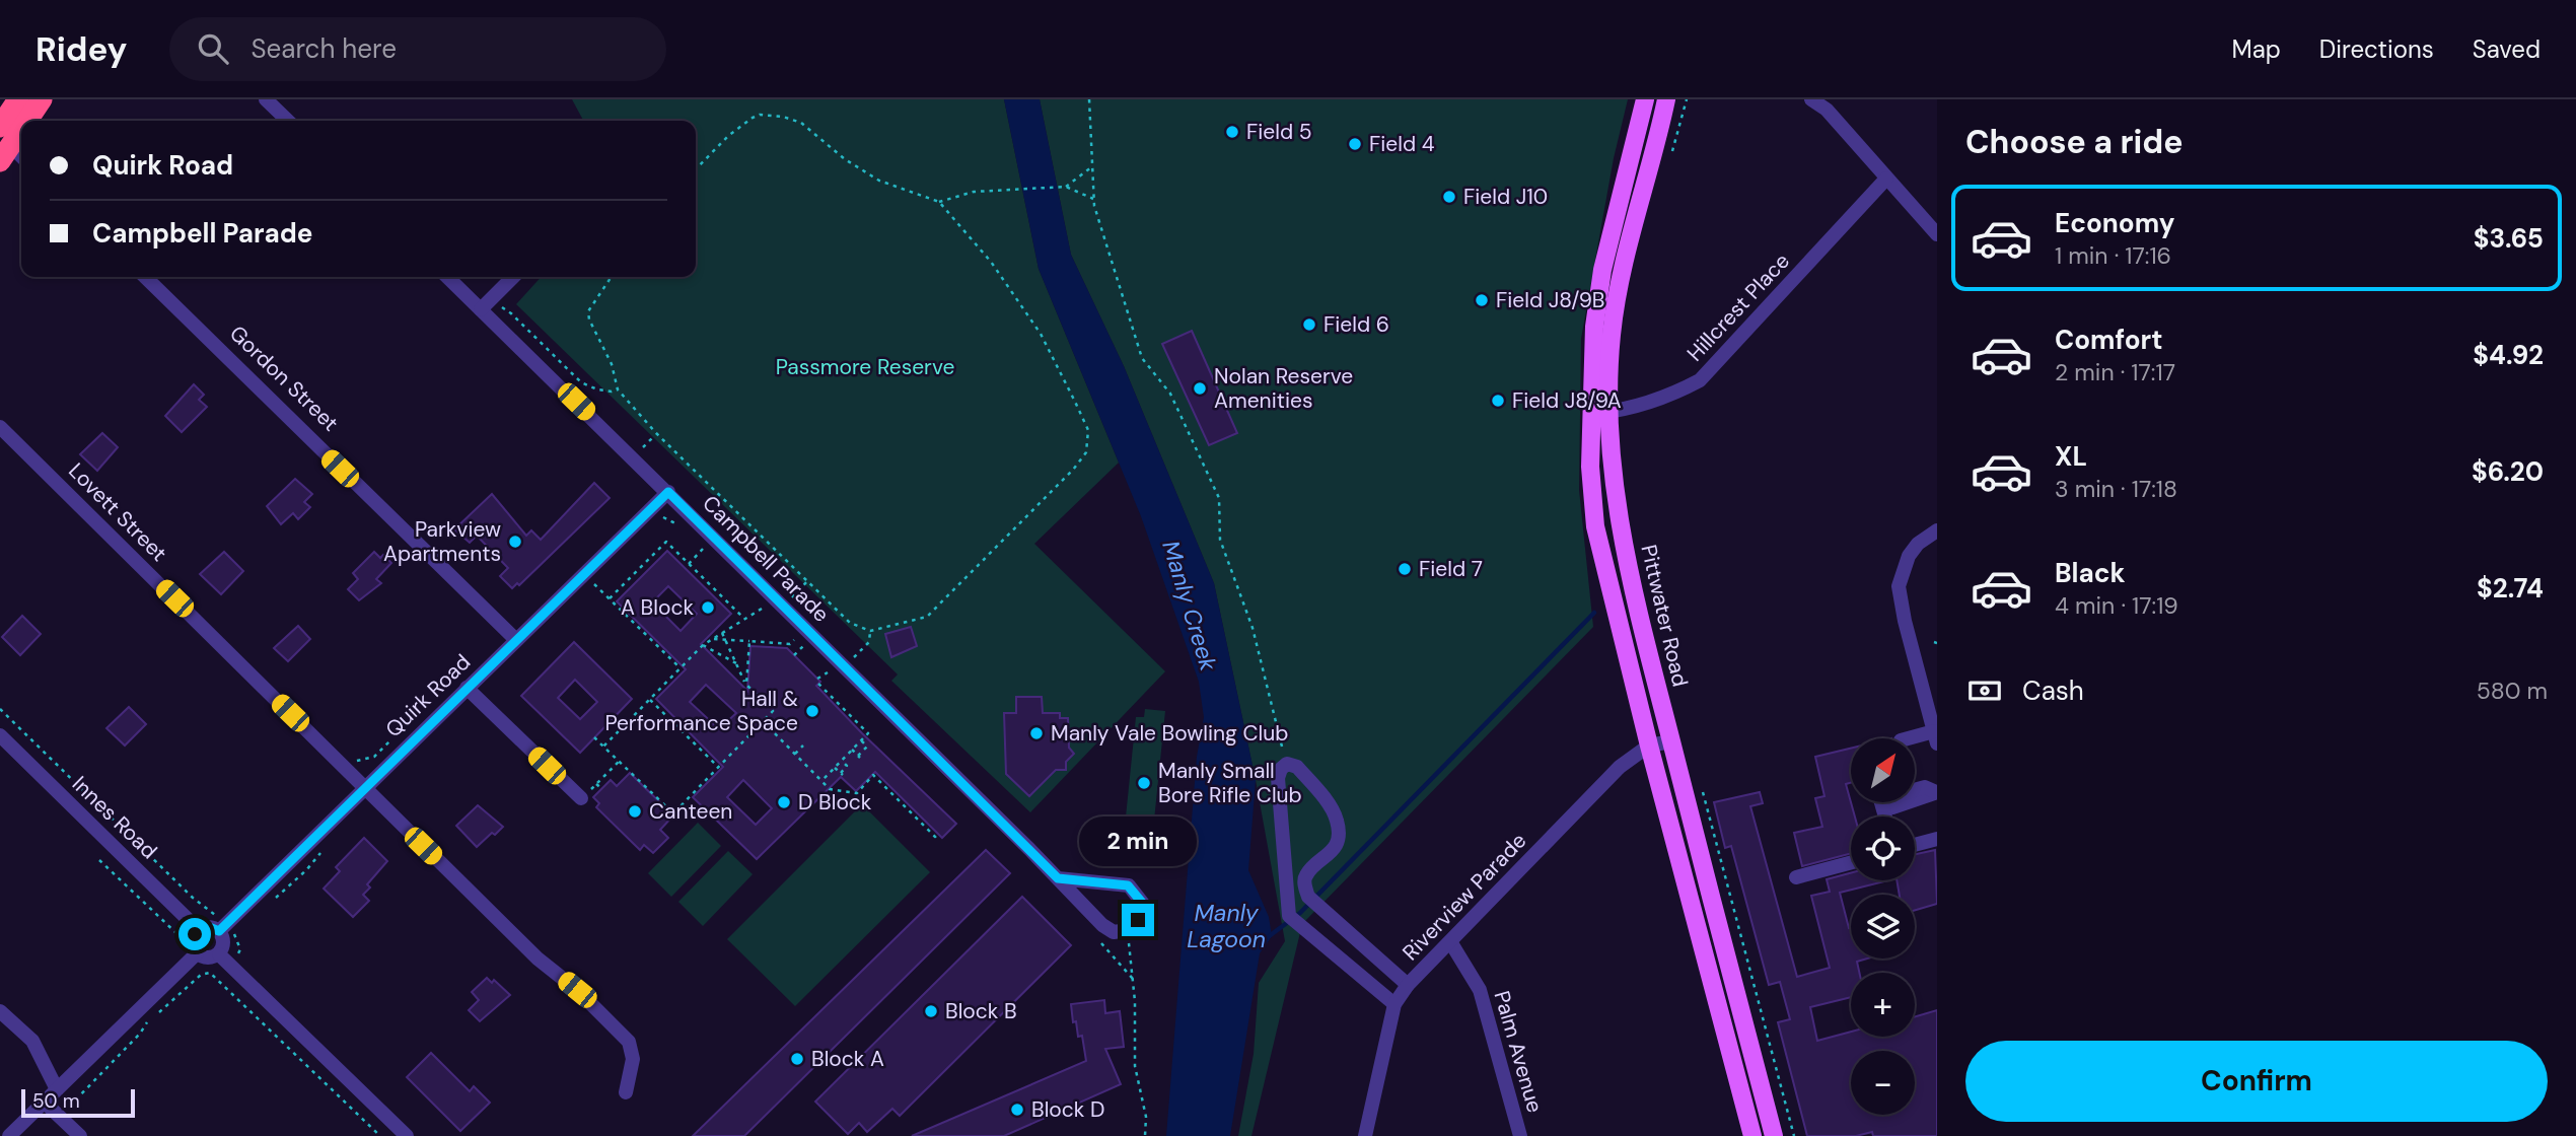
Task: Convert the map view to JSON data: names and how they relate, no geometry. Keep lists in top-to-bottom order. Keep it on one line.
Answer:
{"streets":{"main road":["Pittwater Road"],"street":["Hillcrest Place","Gordon Street","Lovett Street","Campbell Parade","Quirk Road","Innes Road","Riverview Parade","Palm Avenue"]},"crossings":[["Hillcrest Place","Pittwater Road"],["Gordon Street","Quirk Road"],["Lovett Street","Quirk Road"],["Campbell Parade","Quirk Road"],["Pittwater Road","Riverview Parade"],["Riverview Parade","Palm Avenue"]],"water":["Manly Creek","Manly Lagoon"],"parks":["Passmore Reserve"],"places":["Field 5","Field 4","Field J10","Field J8/9B","Field 6","Nolan Reserve Amenities","Field J8/9A","Parkview Apartments","Field 7","A Block","Hall & Performance Space","Manly Vale Bowling Club","Manly Small Bore Rifle Club","D Block","Canteen","Block B","Block A","Block D"],"scale_bar":"50 m","north":"top right","page":{"header":"Ridey","search":"Search here","nav":["Map","Directions","Saved"],"heading":"Choose a ride","banner":["Quirk Road","Campbell Parade"],"list":[{"name":"Economy","note":"1 min · 17:16","value":"$3.65"},{"name":"Comfort","note":"2 min · 17:17","value":"$4.92"},{"name":"XL","note":"3 min · 17:18","value":"$6.20"},{"name":"Black","note":"4 min · 17:19","value":"$2.74"}],"pay":["Cash","580 m"],"map_buttons":["+","−"],"bubble":"2 min","buttons":"Confirm","scale":"50 m"}}
